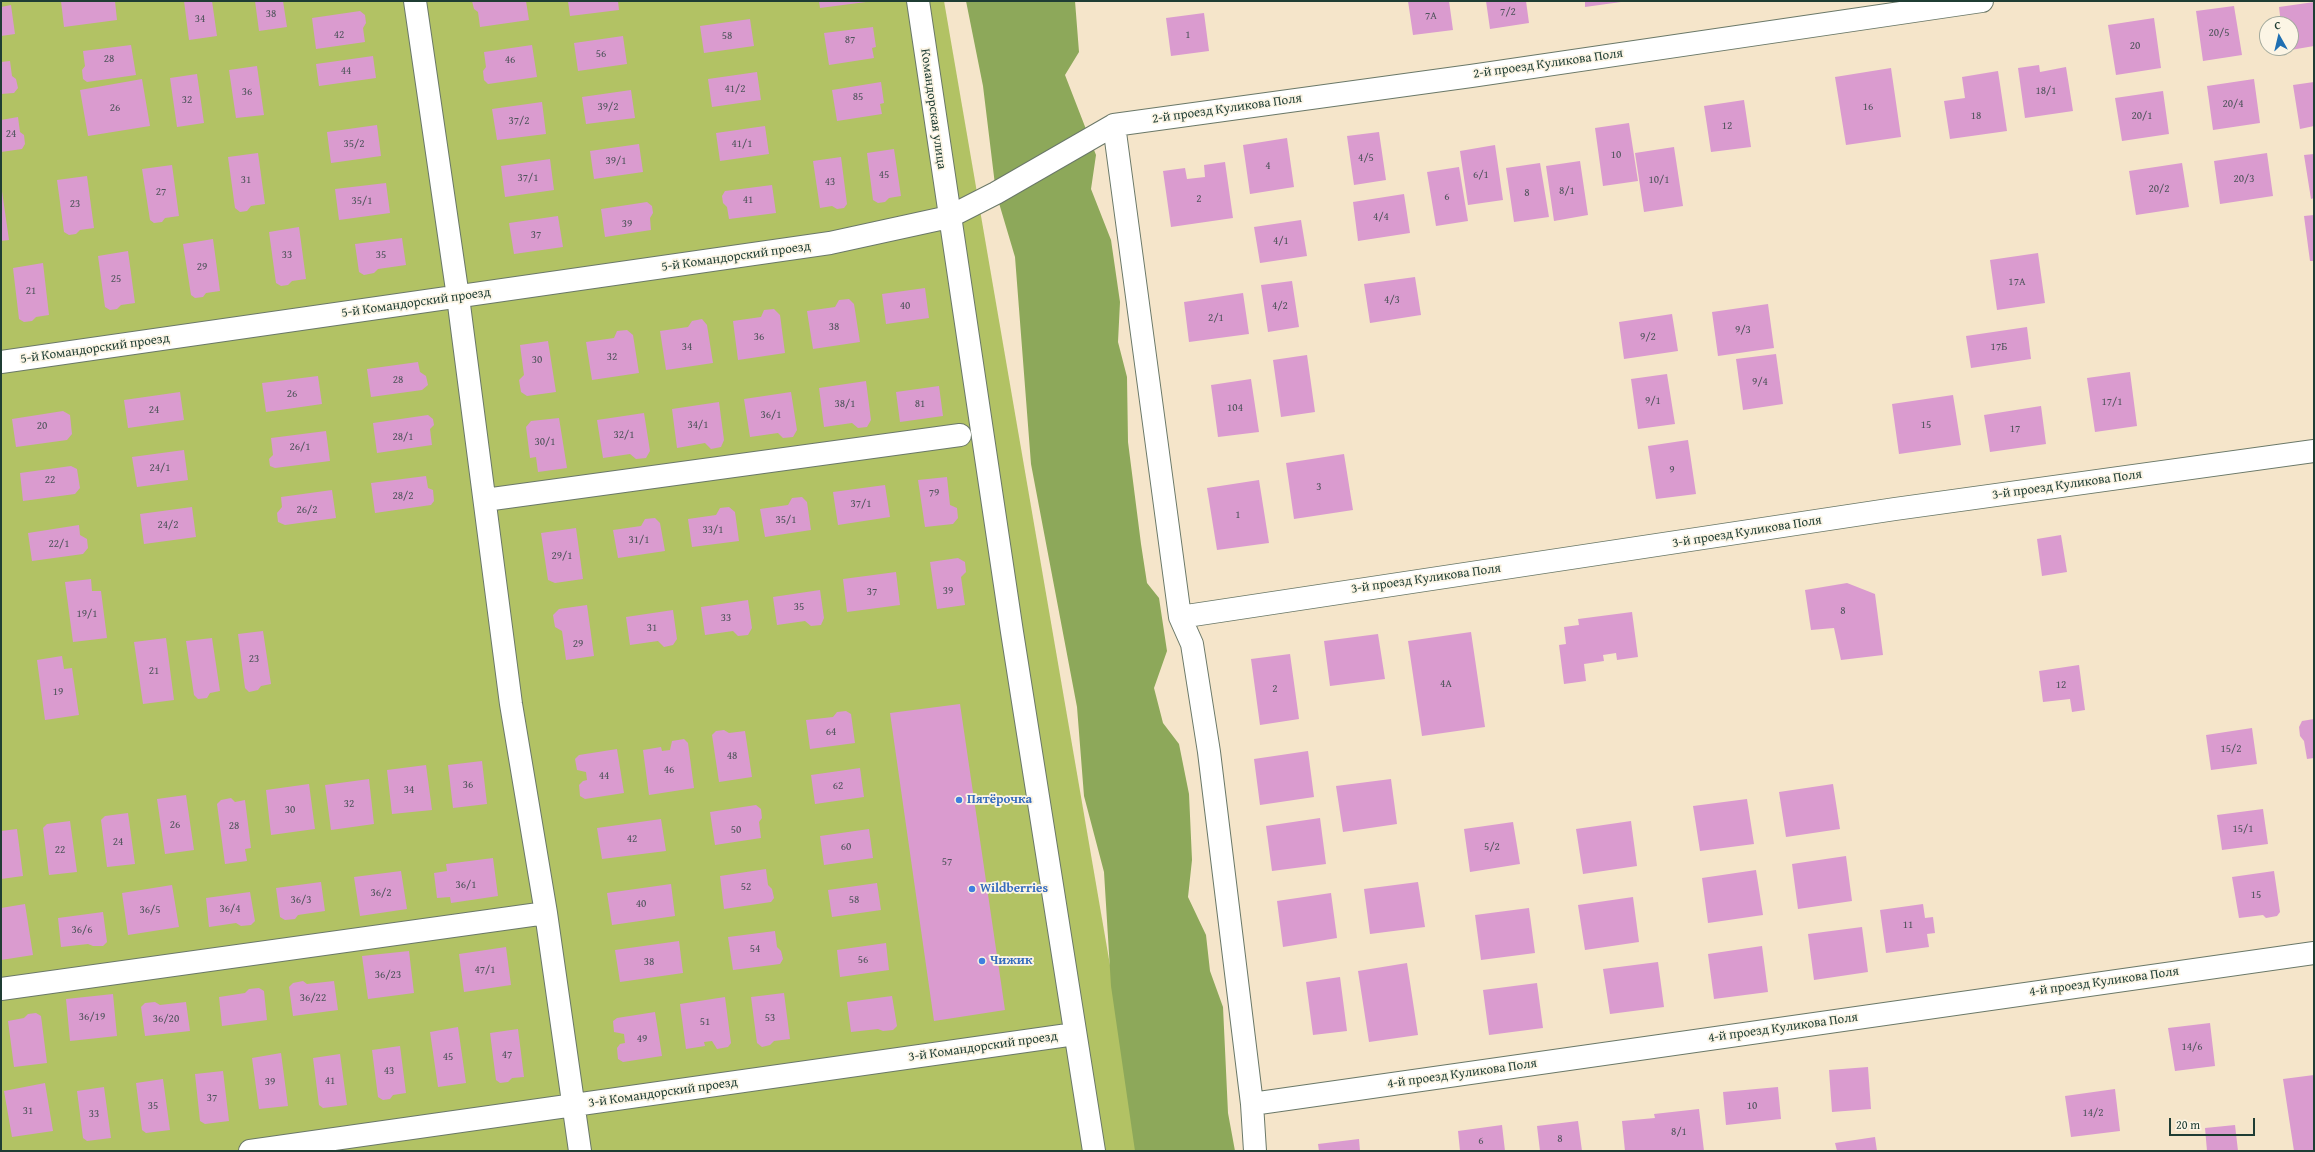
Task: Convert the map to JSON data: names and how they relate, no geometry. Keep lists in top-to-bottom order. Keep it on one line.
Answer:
{"streets":{"street":["2-й проезд Куликова Поля","Командорская улица","5-й Командорский проезд","3-й проезд Куликова Поля","4-й проезд Куликова Поля","3-й Командорский проезд"]},"crossings":[["2-й проезд Куликова Поля","5-й Командорский проезд"],["Командорская улица","5-й Командорский проезд"],["Командорская улица","3-й Командорский проезд"]],"places":["Пятёрочка","Wildberries","Чижик"],"house_numbers":["7/2","38","7А","34","20/5","42","1","58","87","20","56","28","46","44","41/2","18/1","36","85","32","20/4","39/2","16","26","18","20/1","37/2","12","24","35/2","41/1","10","4/5","39/1","4","45","6/1","37/1","20/3","31","10/1","43","20/2","8/1","27","8","6","2","41","35/1","23","4/4","39","37","4/1","33","35","29","25","17А","21","4/3","40","4/2","2/1","38","9/3","36","9/2","34","17Б","32","30","28","9/4","26","9/1","17/1","38/1","81","104","24","36/1","34/1","15","20","17","32/1","28/1","30/1","26/1","24/1","9","22","3","79","28/2","37/1","26/2","1","35/1","24/2","33/1","31/1","22/1","29/1","39","37","35","8","19/1","33","31","29","23","21","4А","12","2","19","64","15/2","48","46","44","36","62","34","32","30","26","28","15/1","50","42","24","60","5/2","22","57","36/1","52","36/2","15","36/3","58","40","36/4","36/5","11","36/6","54","56","38","47/1","36/23","36/22","36/19","53","36/20","51","49","14/6","47","45","43","41","39","37","35","10","31","14/2","33","8/1","8","6"],"scale_bar":"20 m","north":"top"}
